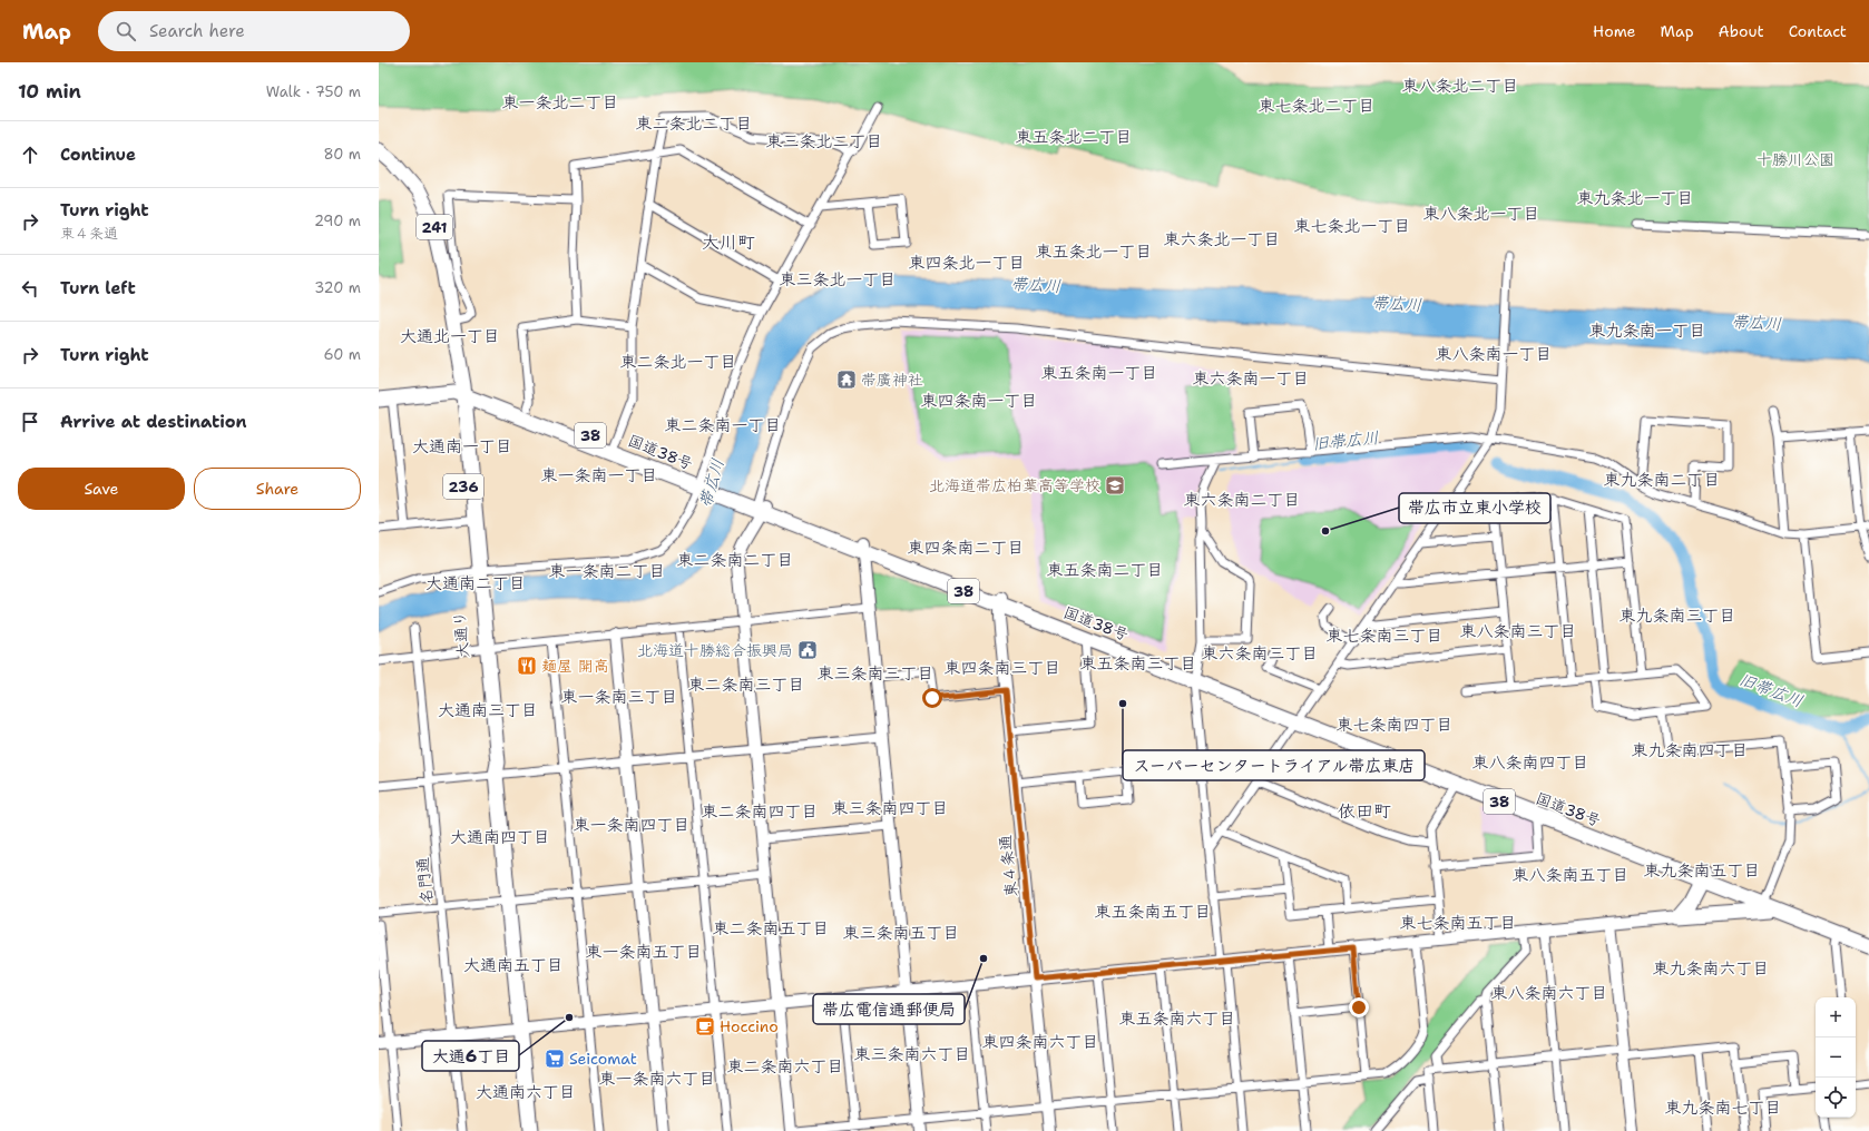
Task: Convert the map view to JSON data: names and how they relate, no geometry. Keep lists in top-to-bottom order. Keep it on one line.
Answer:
{"streets":{"highway":["241","38","国道38号","236","大通り"],"street":["東４条通","名門通"]},"crossings":[["241","国道38号"],["241","大通り"],["国道38号","大通り"],["国道38号","東４条通"]],"districts":["東八条北二丁目","東一条北二丁目","東七条北二丁目","東二条北二丁目","東五条北二丁目","東三条北二丁目","東九条北一丁目","東八条北一丁目","東七条北一丁目","東六条北一丁目","大川町","東五条北一丁目","東四条北一丁目","東三条北一丁目","東九条南一丁目","大通北一丁目","東八条南一丁目","東二条北一丁目","東五条南一丁目","東六条南一丁目","東四条南一丁目","東二条南一丁目","大通南一丁目","東一条南一丁目","東九条南二丁目","東六条南二丁目","東四条南二丁目","東二条南二丁目","東五条南二丁目","東一条南二丁目","大通南二丁目","東九条南三丁目","東八条南三丁目","東七条南三丁目","東六条南三丁目","東五条南三丁目","東四条南三丁目","東三条南三丁目","東二条南三丁目","東一条南三丁目","大通南三丁目","東七条南四丁目","東九条南四丁目","東八条南四丁目","東三条南四丁目","依田町","東二条南四丁目","東一条南四丁目","大通南四丁目","東九条南五丁目","東八条南五丁目","東五条南五丁目","東七条南五丁目","東二条南五丁目","東三条南五丁目","東一条南五丁目","大通南五丁目","東九条南六丁目","東八条南六丁目","東五条南六丁目","東四条南六丁目","東三条南六丁目","東二条南六丁目","東一条南六丁目","大通南六丁目","東九条南七丁目"],"water":["帯広川","旧帯広川"],"parks":["十勝川公園"],"places":{"temple":["帯廣神社"],"school or university":["北海道帯広柏葉高等学校"],"other":["帯広市立東小学校","スーパーセンタートライアル帯広東店","帯広電信通郵便局","大通6丁目"],"public building":["北海道十勝総合振興局"],"restaurant":["麺屋 開高"],"cafe":["Hoccino"],"supermarket":["Seicomat"]},"page":{"header":"Map","search":"Search here","nav":["Home","Map","About","Contact"],"heading":["10 min","Walk · 750 m"],"list":[["Continue","80 m"],["Turn right","東４条通","290 m"],["Turn left","320 m"],["Turn right","60 m"],"Arrive at destination"],"buttons":["Save","Share"],"map_buttons":["+","−"]}}
